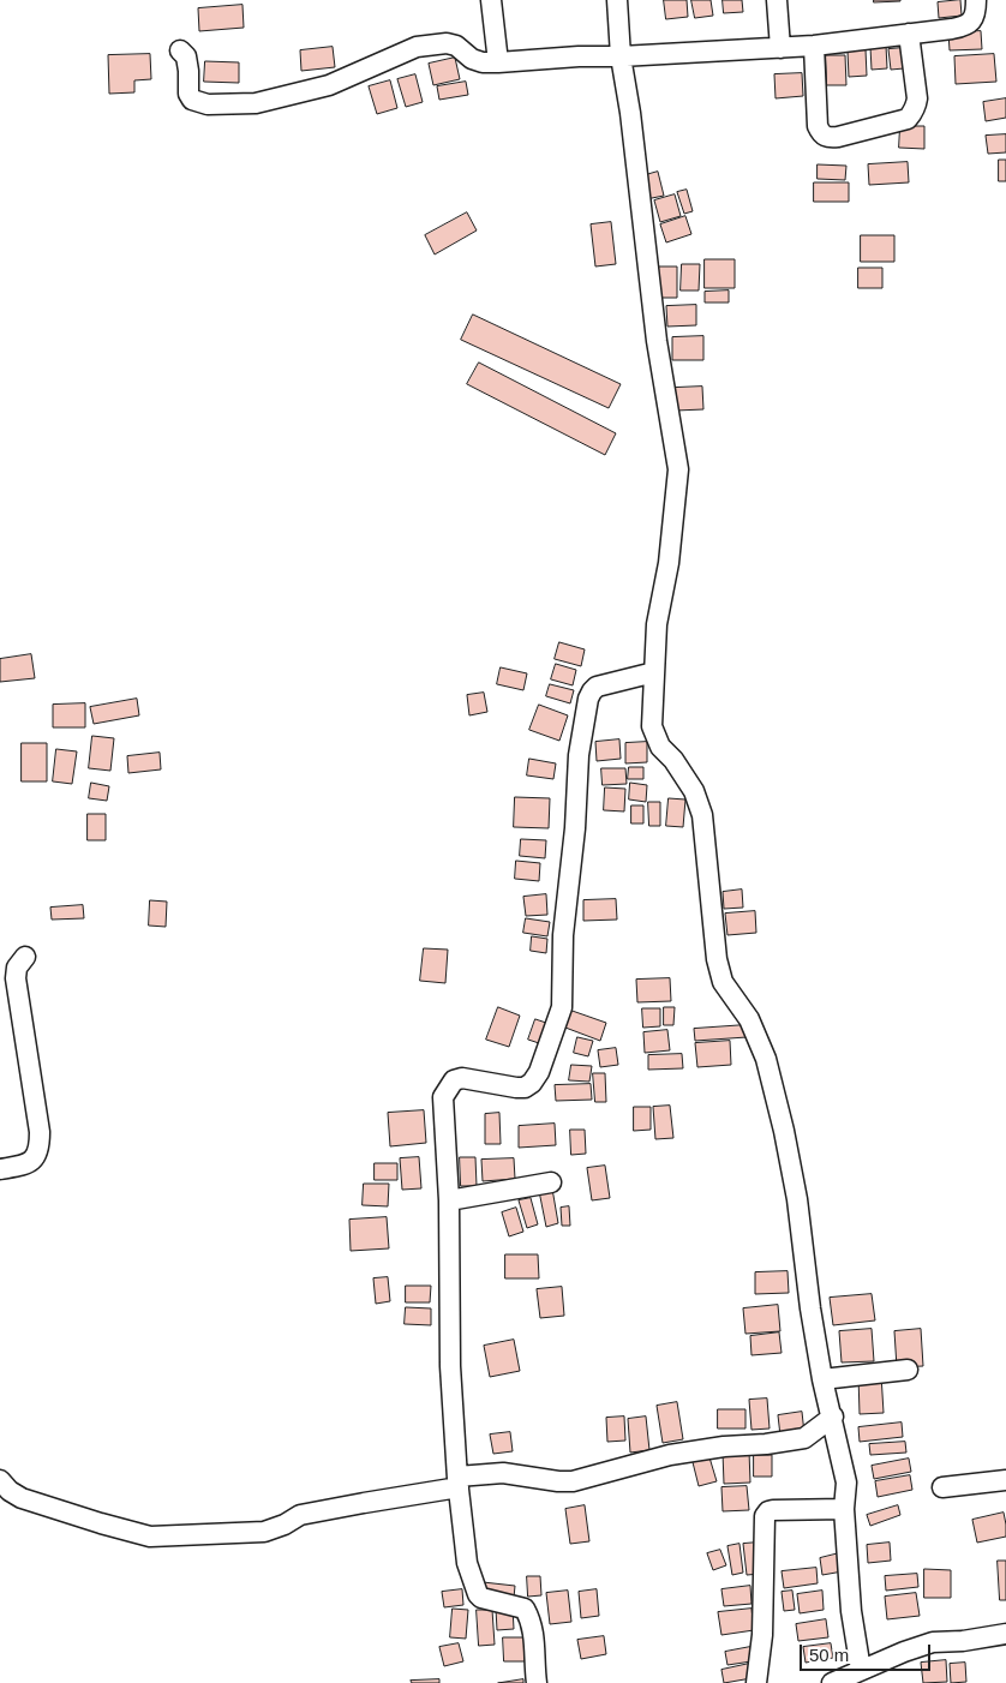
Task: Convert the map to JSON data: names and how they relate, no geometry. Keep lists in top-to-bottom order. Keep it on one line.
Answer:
{"scale_bar":"50 m"}
